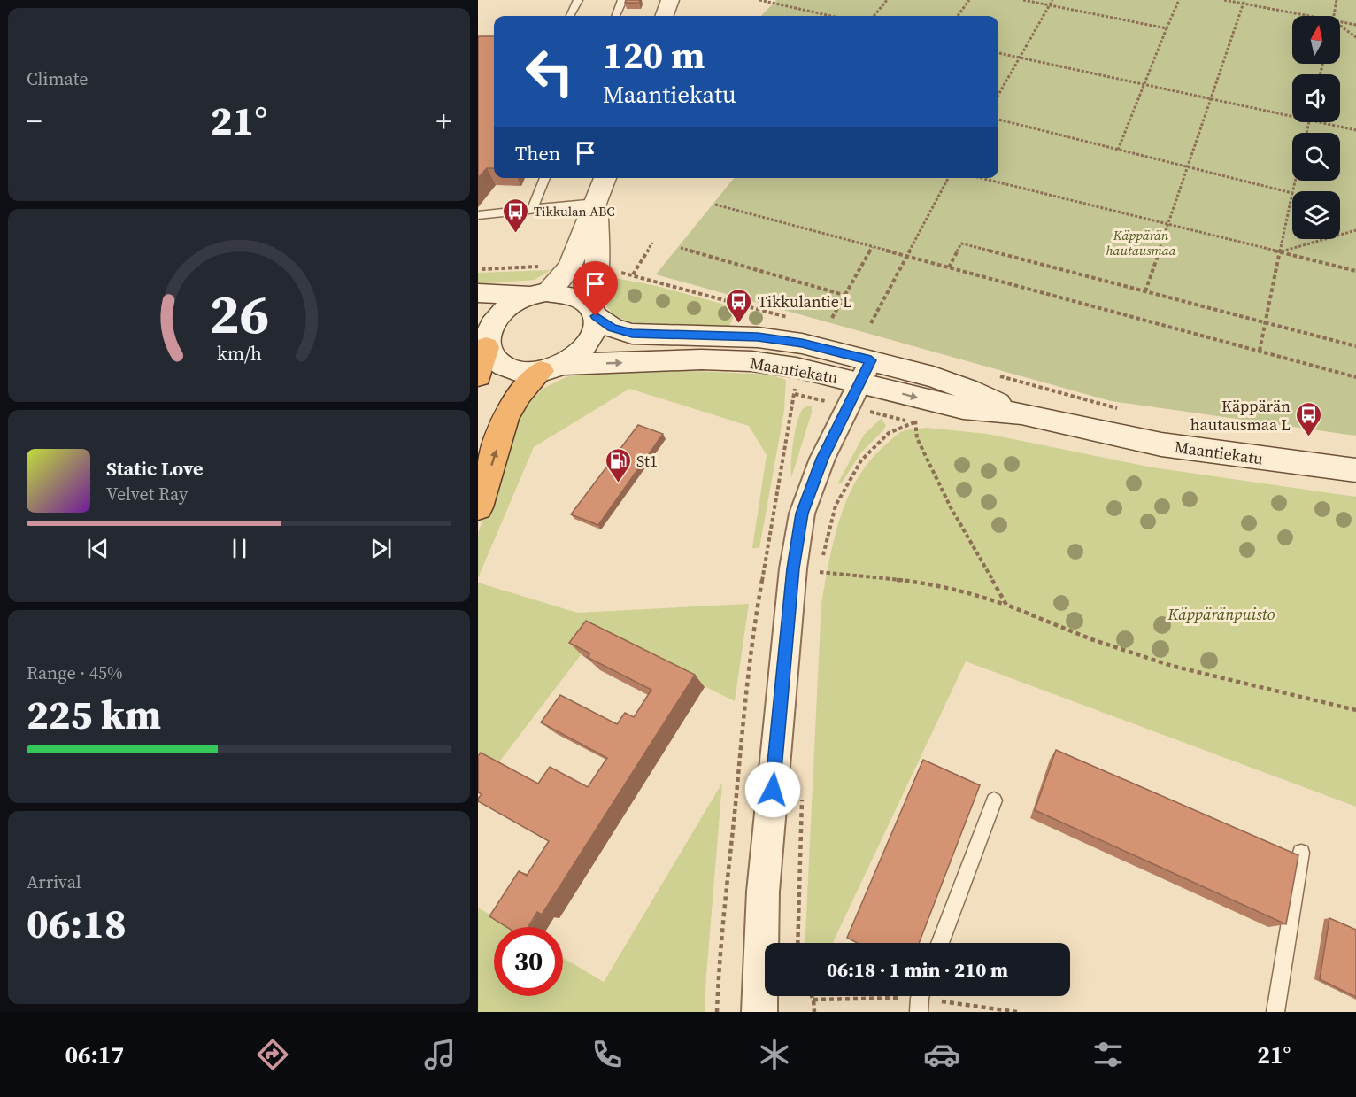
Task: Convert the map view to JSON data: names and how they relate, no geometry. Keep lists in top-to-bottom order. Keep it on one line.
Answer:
{"streets":{"main road":["Maantiekatu"]},"parks":["Käppärän hautausmaa","Käppäränpuisto"],"places":{"bus stop":["Tikkulan ABC","Tikkulantie L","Käppärän hautausmaa L"],"fuel station":["St1"]},"north":"top","page":{"tile":["Climate",["Range · 45%","225 km"],["Arrival","06:18"]],"turn":["120 m","Maantiekatu"],"heat":["−","21°","+"],"then":"Then","song":["Static Love","Velvet Ray"],"limit":"30","trip":"06:18 · 1 min · 210 m","tabs":["06:17","21°"],"gauge":["26","km/h"]}}
